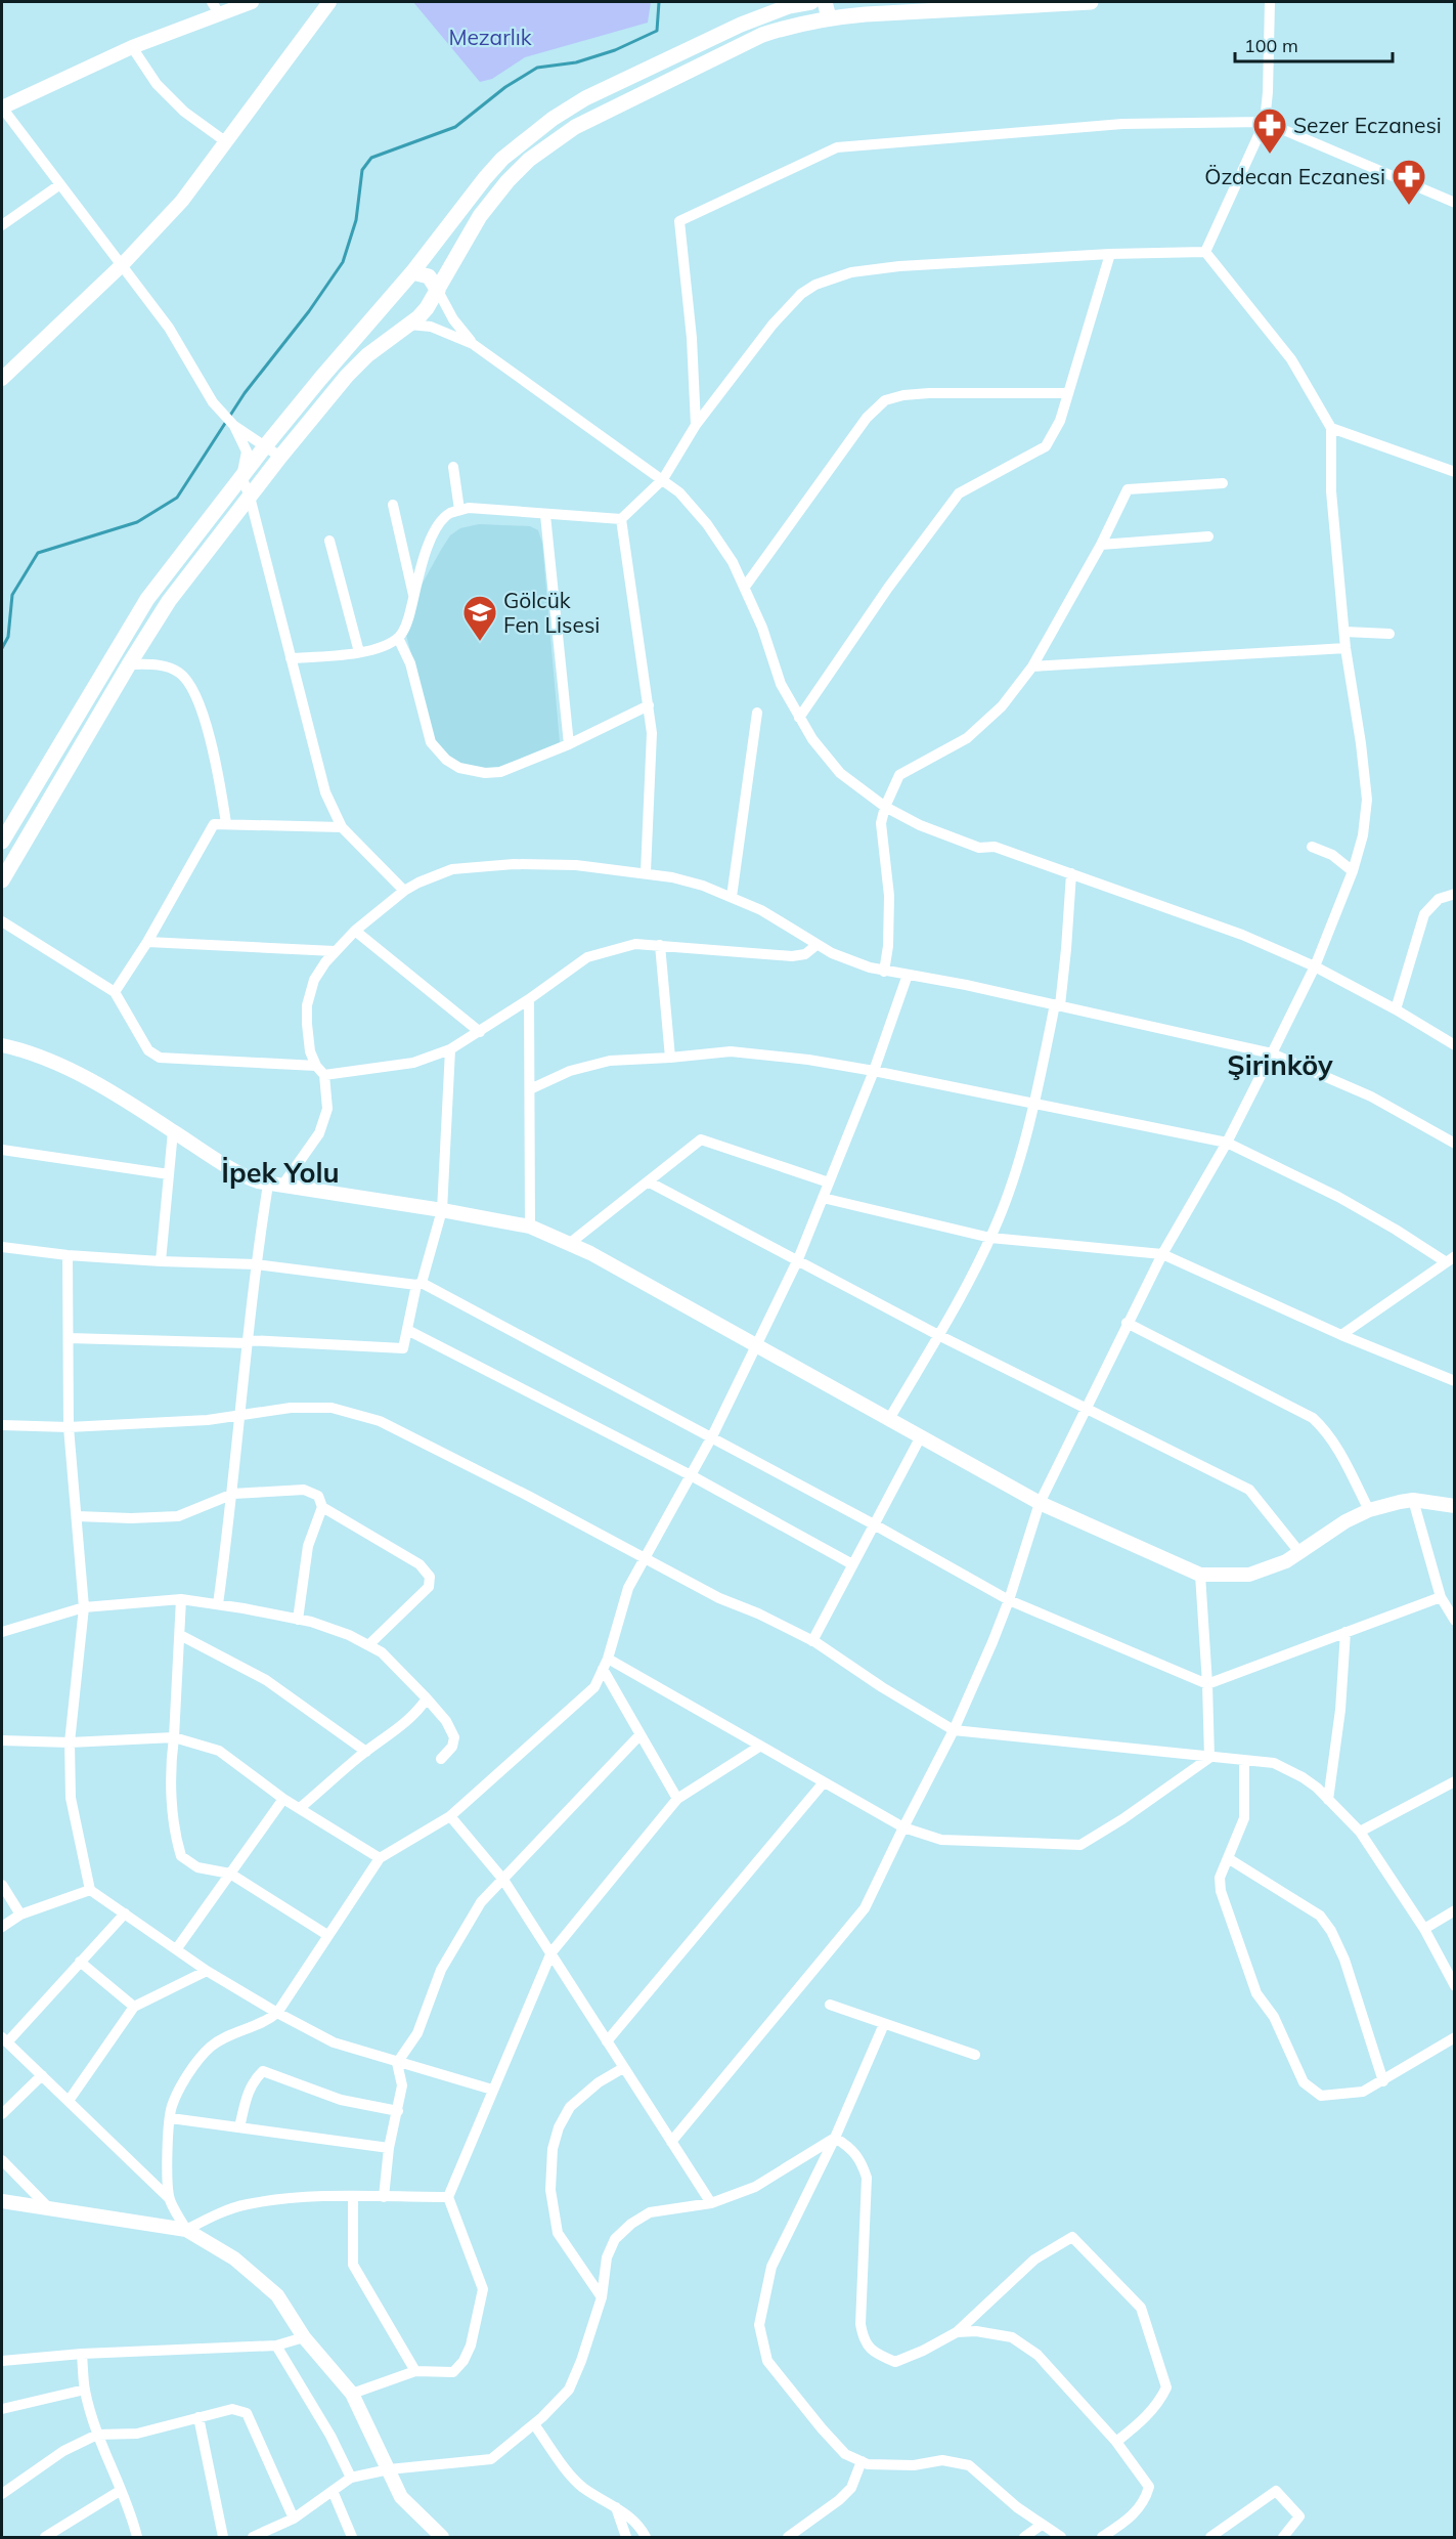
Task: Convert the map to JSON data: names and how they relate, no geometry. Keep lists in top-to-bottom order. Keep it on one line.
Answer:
{"districts":["Şirinköy","İpek Yolu"],"parks":["Mezarlık"],"places":{"pharmacy":["Sezer Eczanesi","Özdecan Eczanesi"],"school or university":["Gölcük Fen Lisesi"]},"scale_bar":"100 m"}
